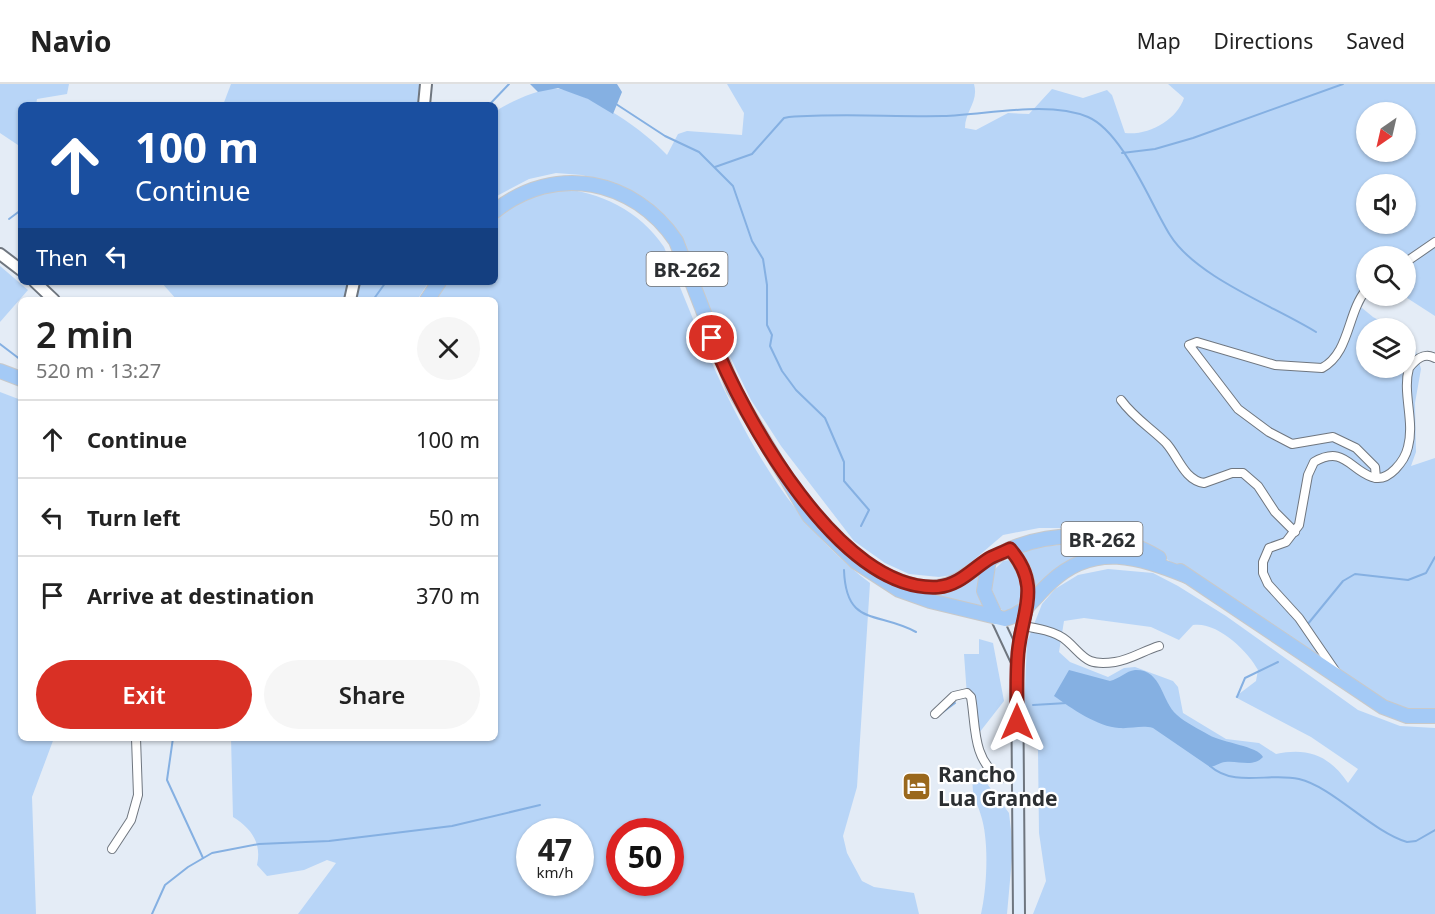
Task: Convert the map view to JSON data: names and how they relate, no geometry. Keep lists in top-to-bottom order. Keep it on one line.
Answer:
{"streets":{"highway":["BR-262"]},"places":{"hotel":["Rancho Lua Grande"]},"north":"bottom left","page":{"header":"Navio","nav":["Map","Directions","Saved"],"turn":["100 m","Continue"],"then":"Then","heading":["2 min","520 m · 13:27"],"list":[{"name":"Continue","value":"100 m"},{"name":"Turn left","value":"50 m"},{"name":"Arrive at destination","value":"370 m"}],"buttons":["Exit","Share"],"speed":"47 km/h","limit":"50"}}
